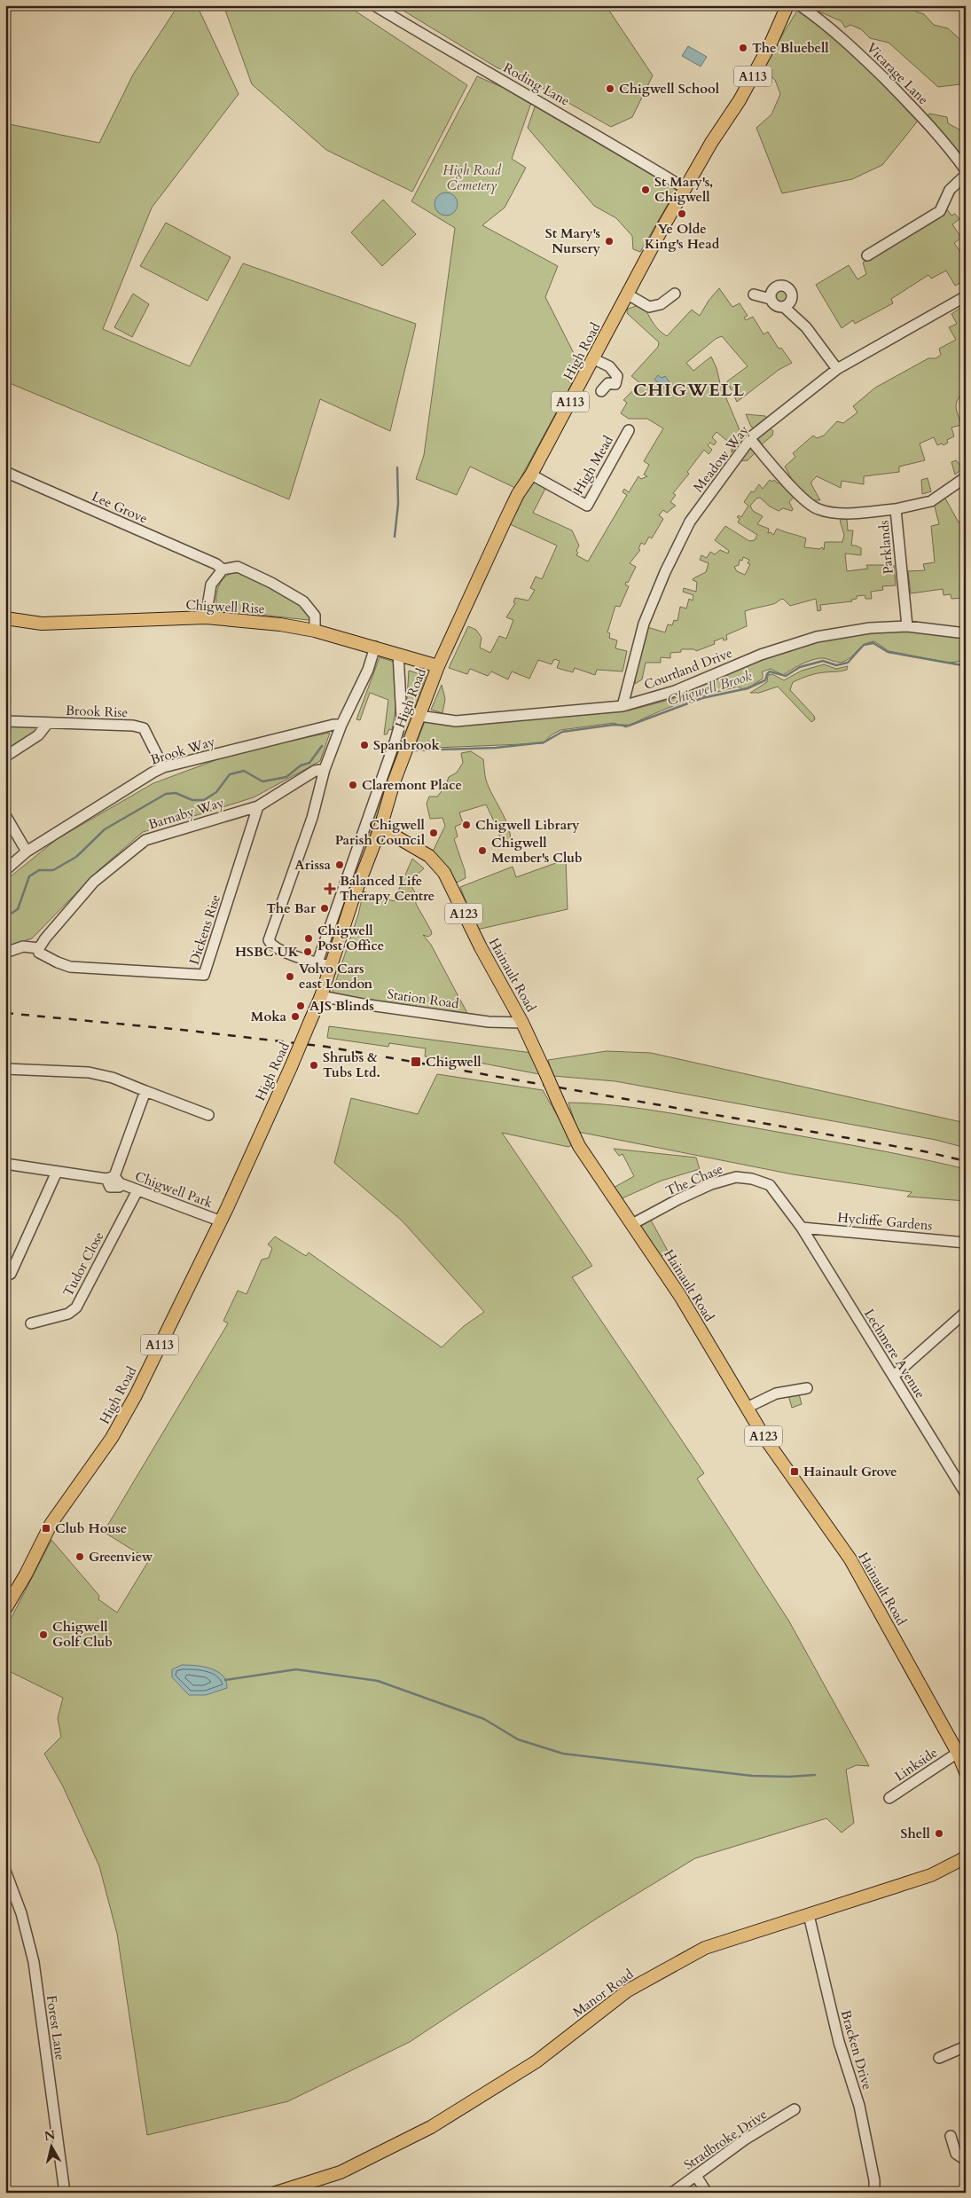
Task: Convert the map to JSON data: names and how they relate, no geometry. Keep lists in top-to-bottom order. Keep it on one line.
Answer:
{"streets":{"main road":["A113","High Road","Chigwell Rise","A123","Hainault Road","Manor Road"],"street":["Vicarage Lane","Roding Lane","Meadow Way","High Mead","Lee Grove","Parklands","Courtland Drive","Brook Rise","Brook Way","Barnaby Way","Dickens Rise","Station Road","The Chase","Chigwell Park","Hycliffe Gardens","Tudor Close","Lechmere Avenue","Linkside","Forest Lane","Bracken Drive","Stradbroke Drive"]},"crossings":[["Roding Lane","High Road"],["High Road","High Mead"],["High Road","Chigwell Rise"],["High Road","Courtland Drive"],["High Road","Hainault Road"],["High Road","Station Road"],["High Road","Chigwell Park"],["Meadow Way","Parklands"],["Meadow Way","Courtland Drive"],["Lee Grove","Chigwell Rise"],["Parklands","Courtland Drive"],["Brook Rise","Brook Way"],["Barnaby Way","Dickens Rise"],["Hainault Road","Station Road"],["Hainault Road","The Chase"],["Hainault Road","Linkside"],["The Chase","Hycliffe Gardens"],["The Chase","Lechmere Avenue"],["Chigwell Park","Tudor Close"],["Hycliffe Gardens","Lechmere Avenue"],["Manor Road","Bracken Drive"]],"districts":["CHIGWELL"],"water":["Chigwell Brook"],"parks":["High Road Cemetery"],"places":{"other":["The Bluebell","Chigwell School","St Mary's, Chigwell","Ye Olde King's Head","St Mary's Nursery","Spanbrook","Claremont Place","Chigwell Library","Chigwell Parish Council","Chigwell Member's Club","Arissa","The Bar","Chigwell Post Office","HSBC UK","Volvo Cars east London","AJS Blinds","Moka","Shrubs & Tubs Ltd.","Greenview","Chigwell Golf Club","Shell"],"health":["Balanced Life Therapy Centre"],"transit":["Chigwell","Hainault Grove","Club House"]},"north":"top"}
